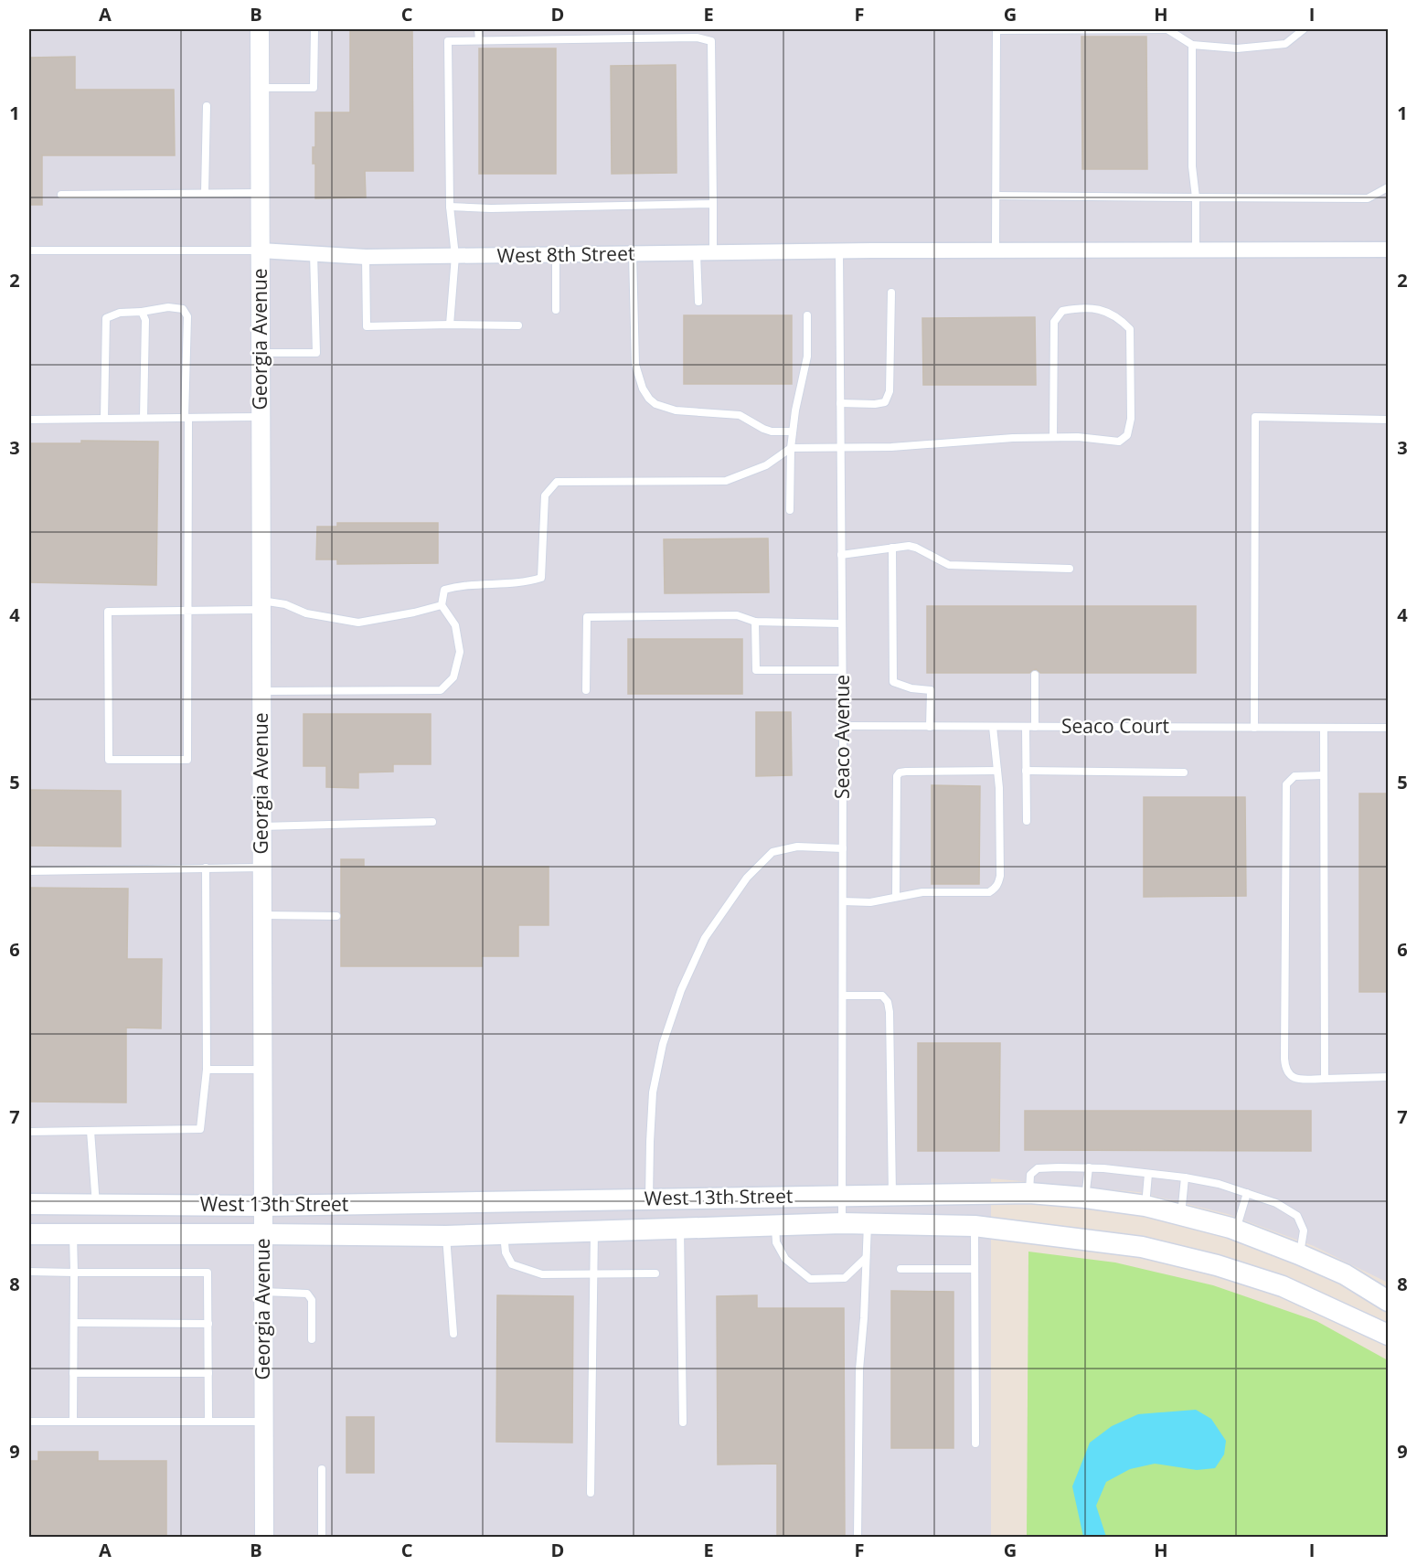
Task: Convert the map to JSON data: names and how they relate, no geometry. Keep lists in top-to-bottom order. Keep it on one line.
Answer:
{"streets":{"main road":["West 13th Street"],"street":["West 8th Street","Georgia Avenue"],"lane":["Seaco Court","Seaco Avenue"]},"crossings":[["West 8th Street","Georgia Avenue"],["West 8th Street","Seaco Avenue"],["Georgia Avenue","West 13th Street"],["Seaco Court","Seaco Avenue"],["Seaco Avenue","West 13th Street"]],"grid":{"columns":["A","B","C","D","E","F","G","H","I"],"rows":["1","2","3","4","5","6","7","8","9"]}}
